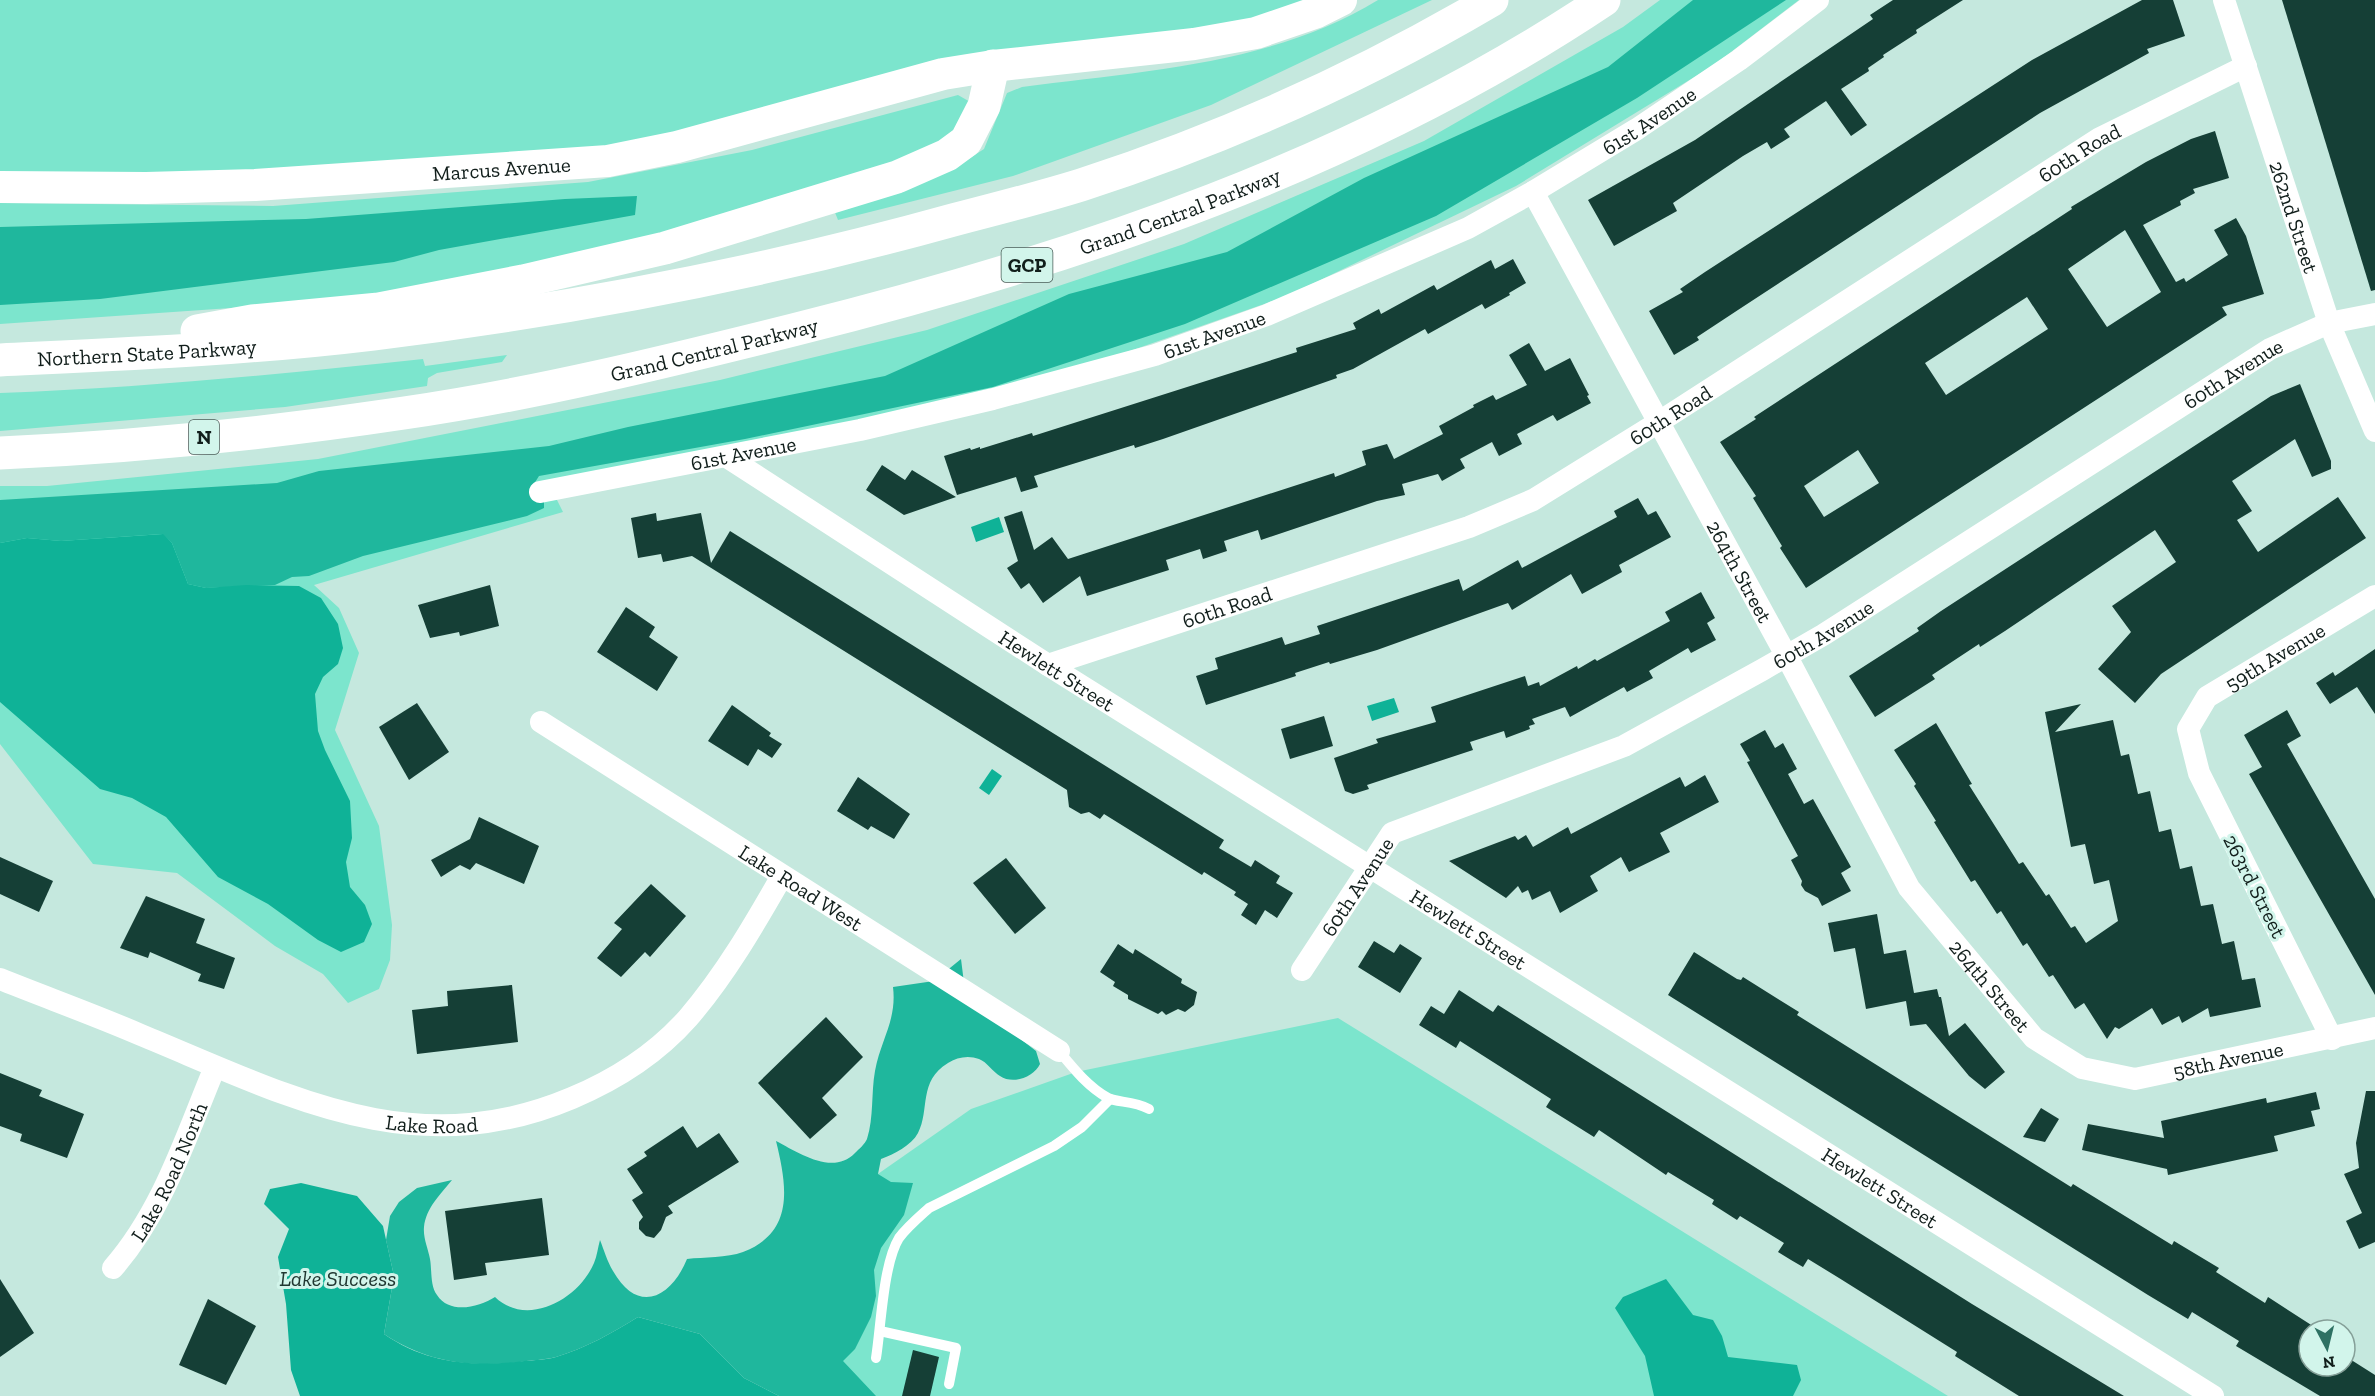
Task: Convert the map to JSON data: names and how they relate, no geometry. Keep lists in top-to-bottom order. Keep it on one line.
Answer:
{"streets":{"highway":["Grand Central Parkway","GCP","Northern State Parkway","N"],"main road":["Marcus Avenue"],"street":["61st Avenue","60th Road","262nd Street","60th Avenue","264th Street","59th Avenue","Hewlett Street","263rd Street","Lake Road West","58th Avenue","Lake Road","Lake Road North"]},"crossings":[["61st Avenue","264th Street"],["61st Avenue","Hewlett Street"],["60th Road","262nd Street"],["60th Road","264th Street"],["60th Road","Hewlett Street"],["Grand Central Parkway","N"],["262nd Street","60th Avenue"],["60th Avenue","264th Street"],["60th Avenue","Hewlett Street"],["264th Street","58th Avenue"],["59th Avenue","263rd Street"],["263rd Street","58th Avenue"],["Lake Road West","Lake Road"],["Lake Road","Lake Road North"]],"water":["Lake Success"],"north":"bottom"}
